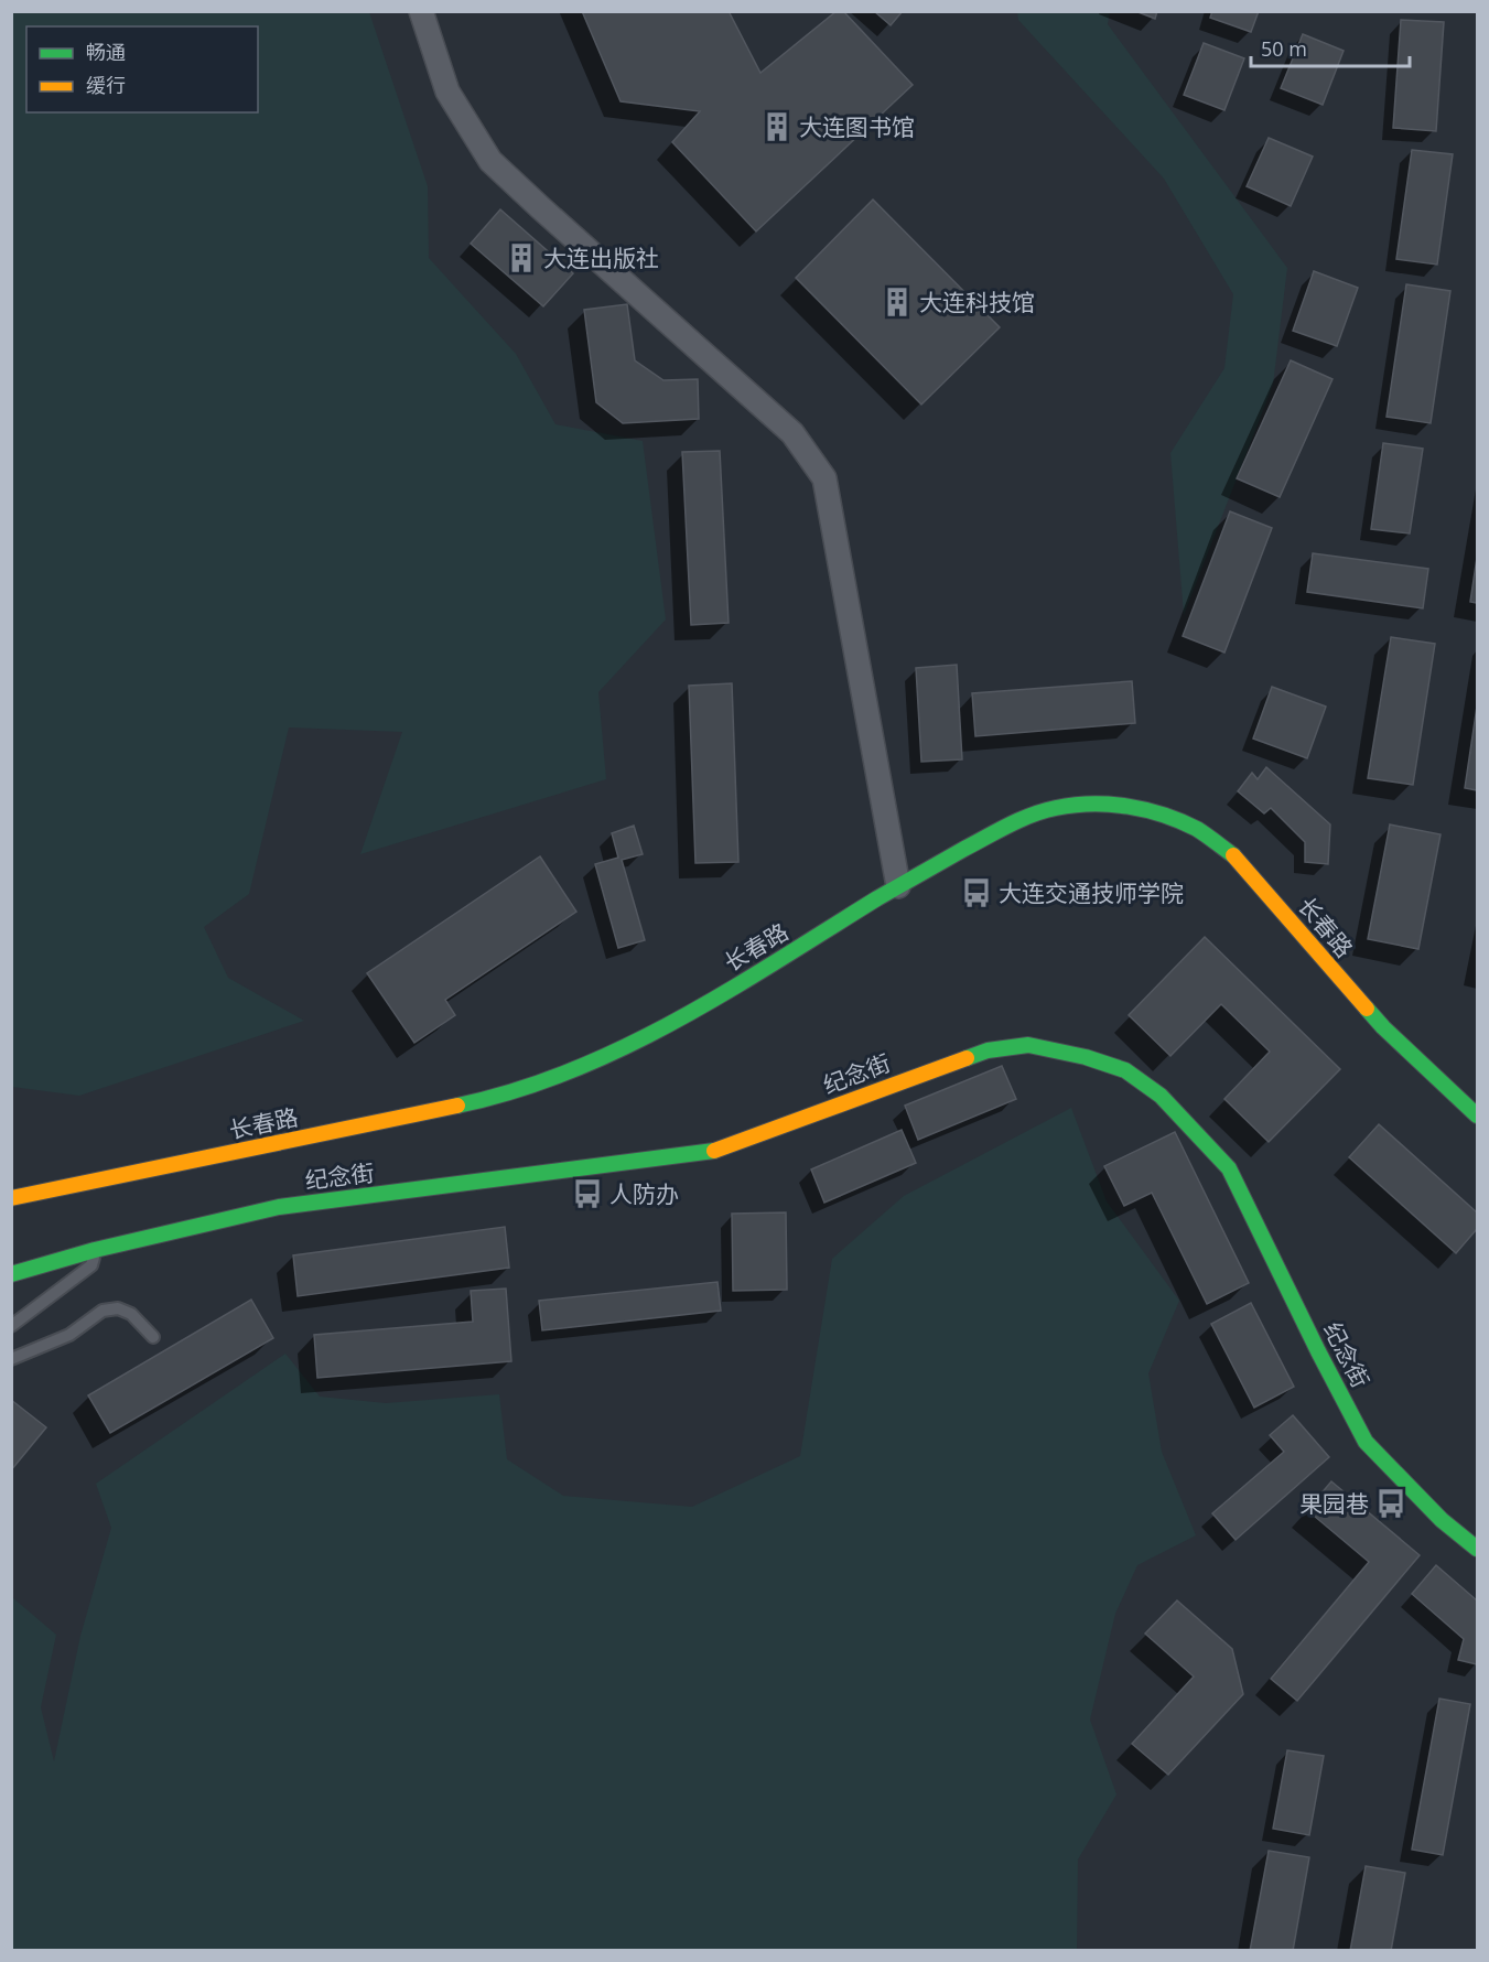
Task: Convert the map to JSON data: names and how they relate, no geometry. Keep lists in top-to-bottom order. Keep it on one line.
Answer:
{"streets":{"main road":["长春路","纪念街"]},"places":{"building":["大连图书馆","大连出版社","大连科技馆"],"bus stop":["大连交通技师学院","人防办","果园巷"]},"legend":["畅通","缓行"],"scale_bar":"50 m"}
